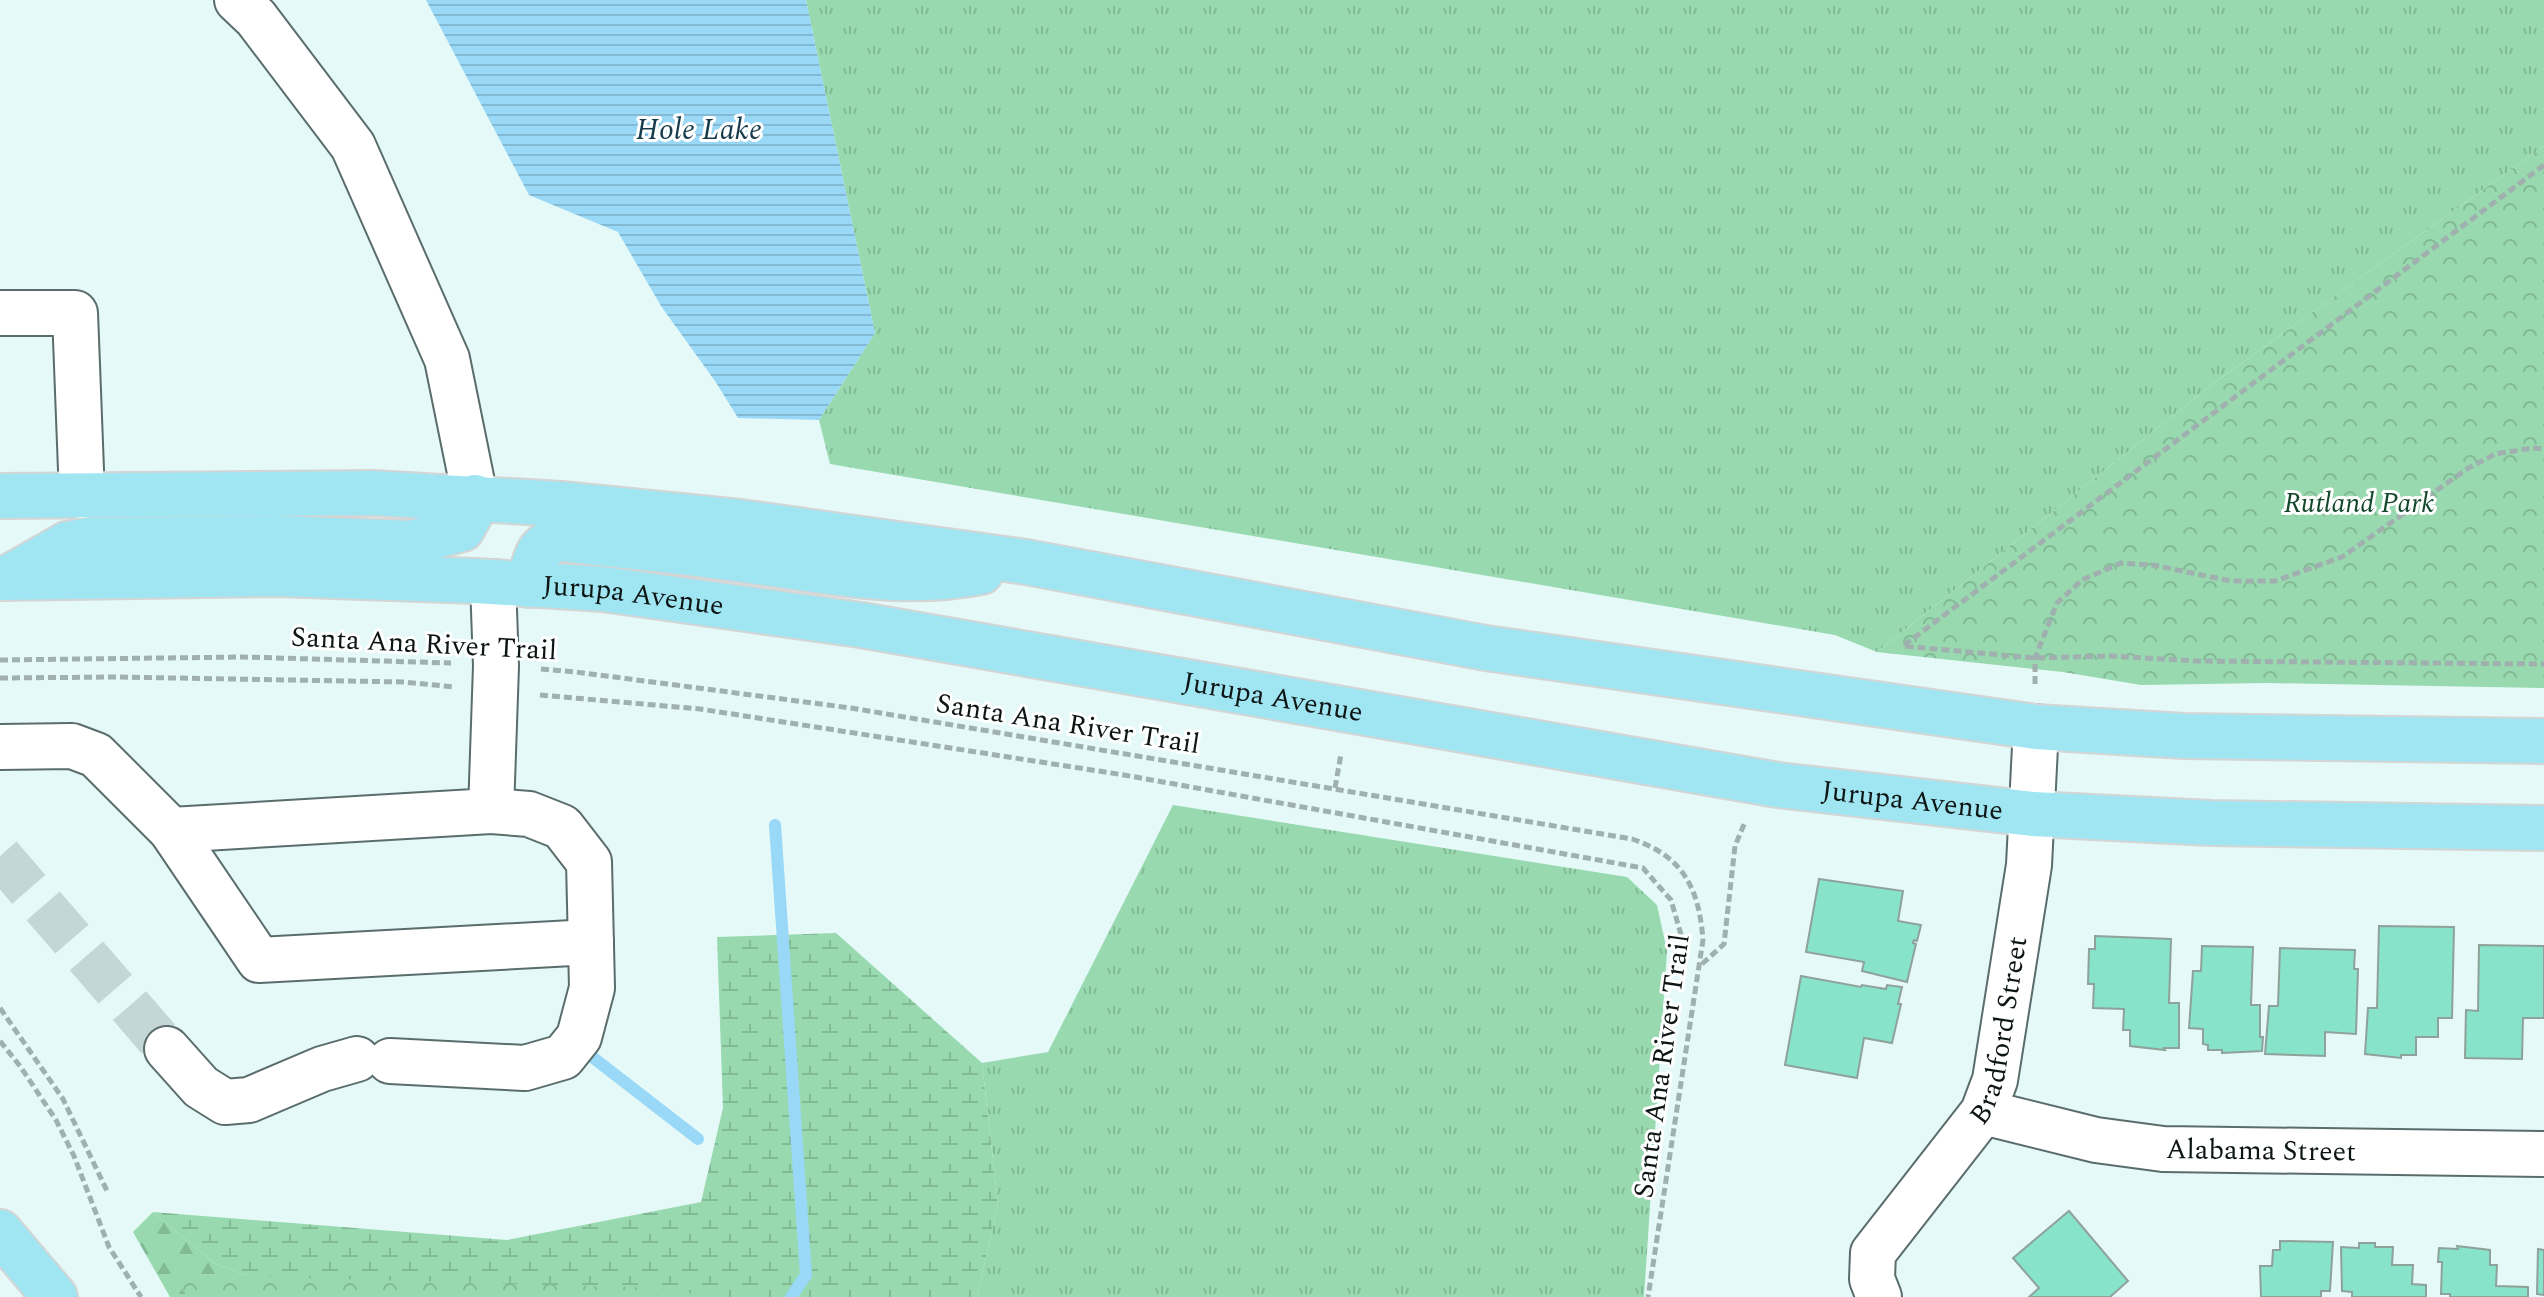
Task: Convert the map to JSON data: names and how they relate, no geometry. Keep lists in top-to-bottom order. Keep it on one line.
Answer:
{"streets":{"main road":["Jurupa Avenue"],"street":["Bradford Street","Alabama Street"],"path":["Santa Ana River Trail"]},"crossings":[["Jurupa Avenue","Bradford Street"],["Bradford Street","Alabama Street"]],"water":["Hole Lake"],"parks":["Rutland Park"]}
